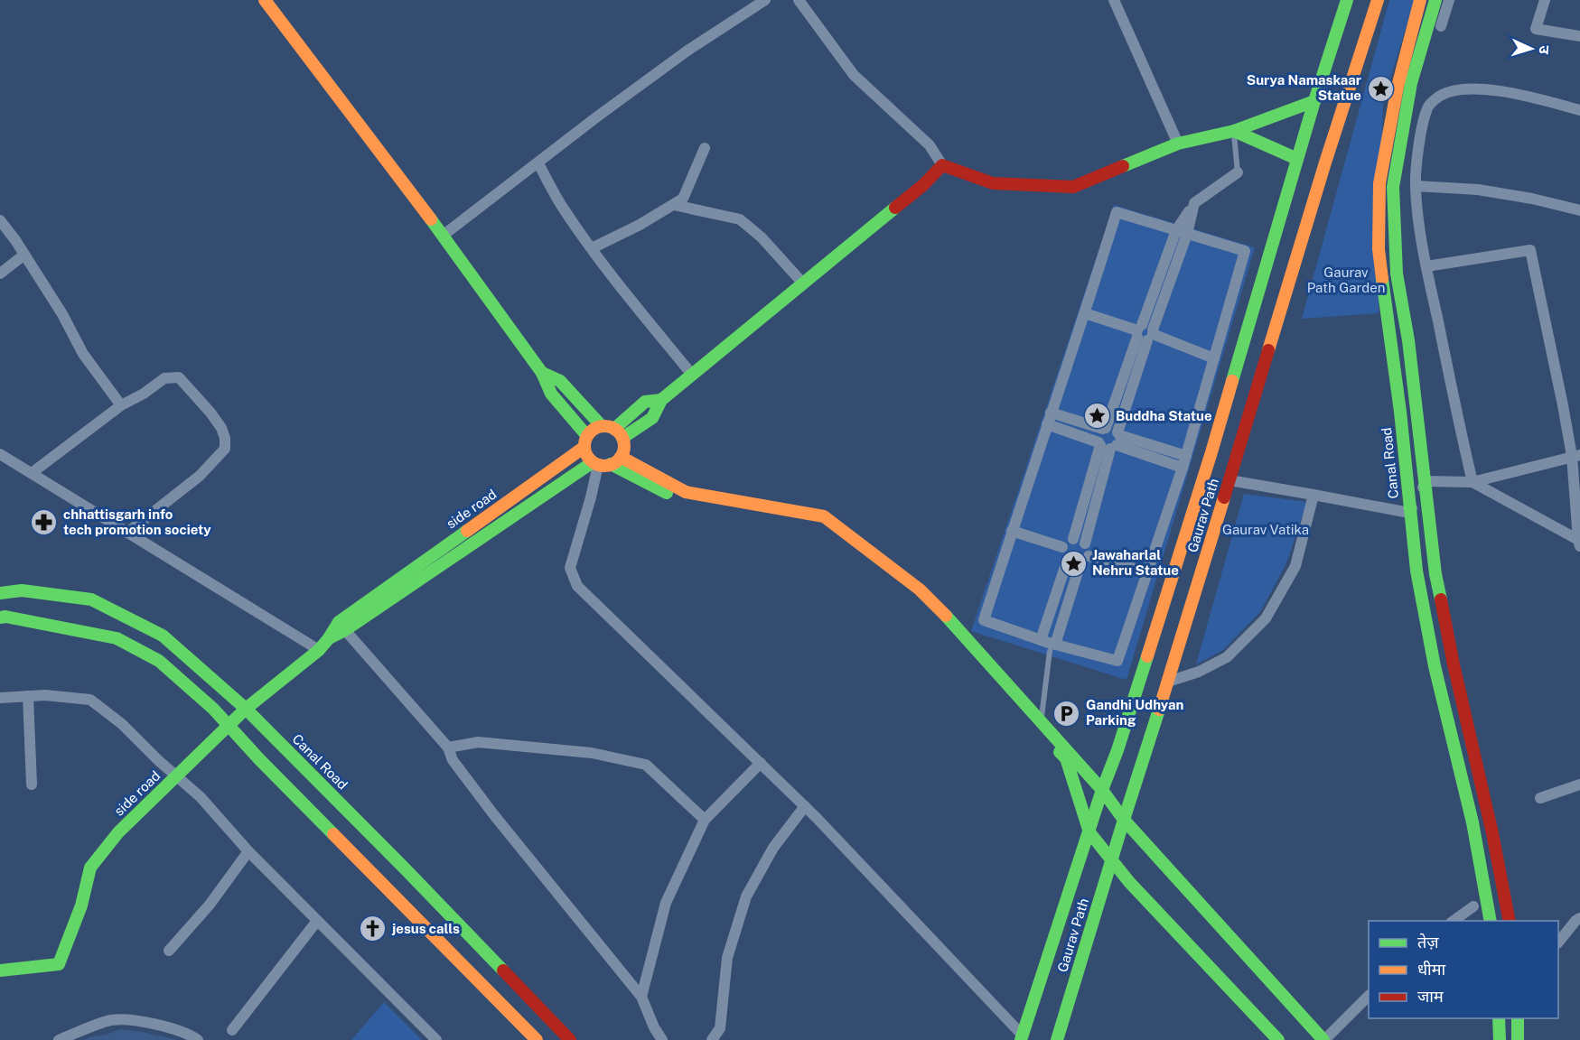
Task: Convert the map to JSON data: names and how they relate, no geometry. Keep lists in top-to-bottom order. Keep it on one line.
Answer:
{"streets":{"main road":["Canal Road","side road","Gaurav Path"]},"crossings":[["Canal Road","side road"]],"parks":["Gaurav Path Garden","Gaurav Vatika"],"places":{"place":["Surya Namaskaar Statue","Buddha Statue","Jawaharlal Nehru Statue"],"pharmacy":["chhattisgarh info tech promotion society"],"parking":["Gandhi Udhyan Parking"],"church":["jesus calls"]},"legend":["तेज़","धीमा","जाम"],"north":"right"}
